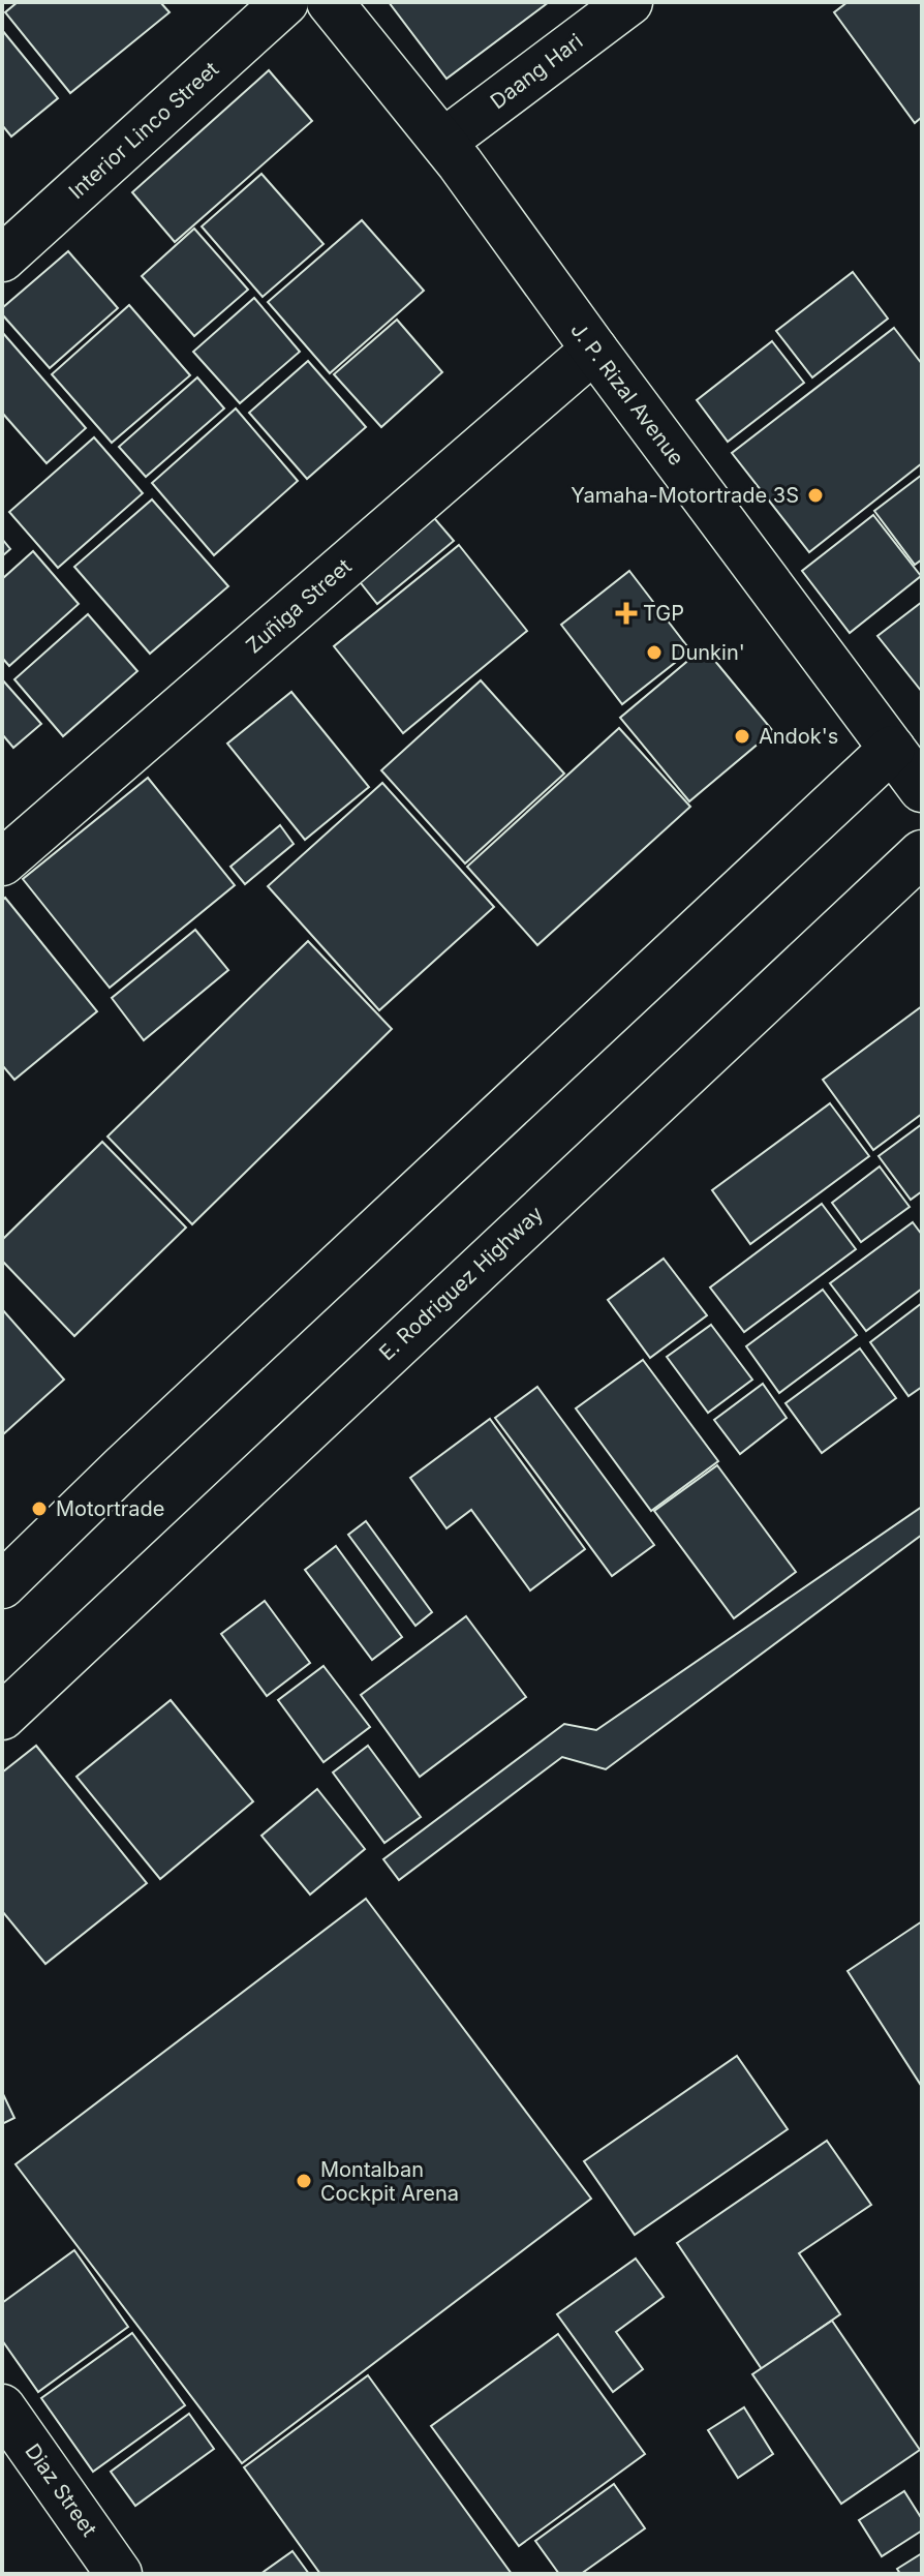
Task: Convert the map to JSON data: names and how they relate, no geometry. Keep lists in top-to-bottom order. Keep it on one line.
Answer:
{"streets":{"main road":["Daang Hari","Interior Linco Street","J. P. Rizal Avenue","Zuñiga Street","E. Rodriguez Highway","Diaz Street"]},"crossings":[["Daang Hari","J. P. Rizal Avenue"],["J. P. Rizal Avenue","Zuñiga Street"]],"places":{"other":["Yamaha-Motortrade 3S","Dunkin'","Andok's","Motortrade","Montalban Cockpit Arena"],"health":["TGP"]}}
